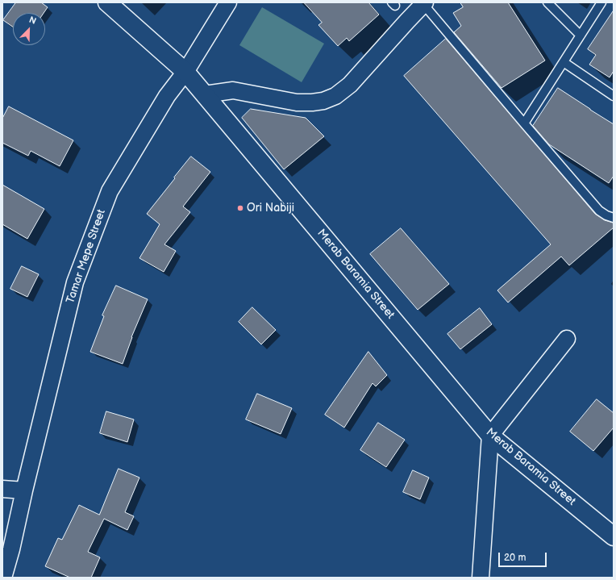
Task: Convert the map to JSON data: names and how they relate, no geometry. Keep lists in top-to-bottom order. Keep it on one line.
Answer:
{"streets":{"main road":["Merab Baramia Street"],"street":["Tamar Mepe Street"]},"crossings":[["Tamar Mepe Street","Merab Baramia Street"]],"places":["Ori Nabiji"],"scale_bar":"20 m","north":"top right"}
